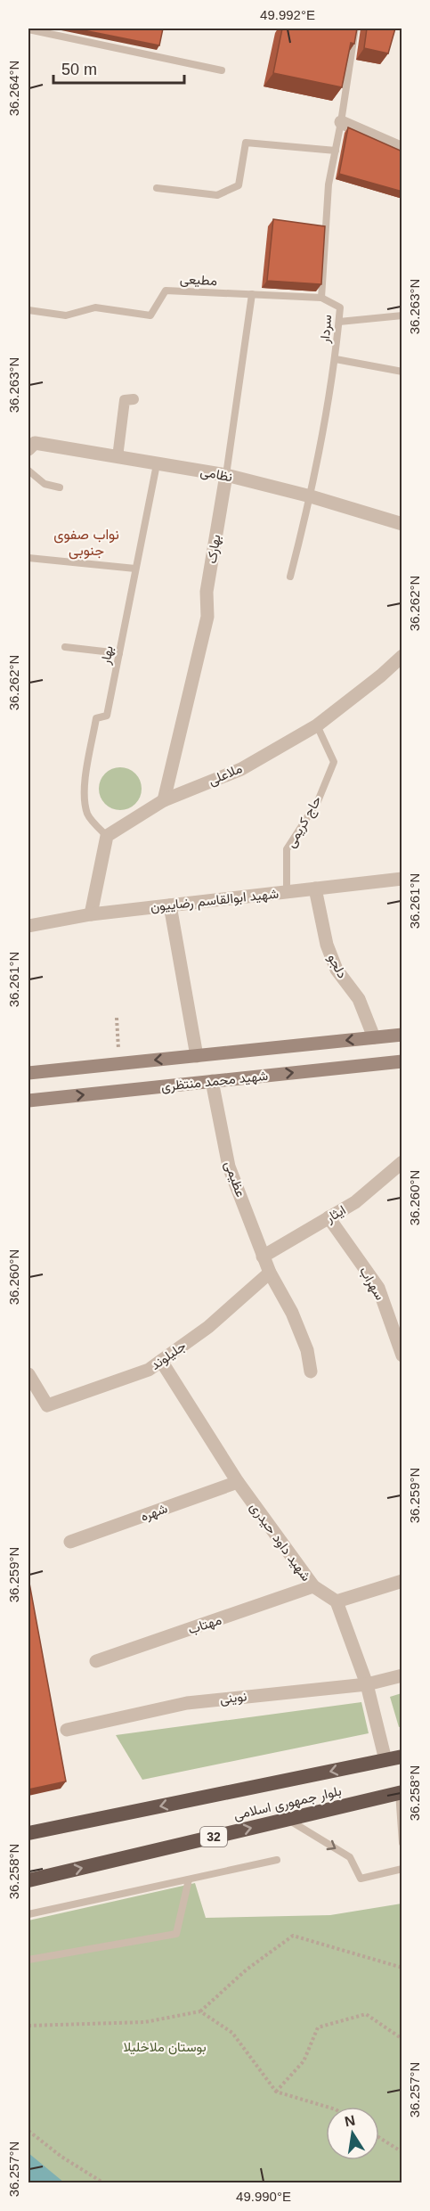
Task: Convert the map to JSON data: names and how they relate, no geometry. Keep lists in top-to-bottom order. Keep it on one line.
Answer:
{"streets":{"highway":["بلوار جمهوری اسلامی","32"],"main road":["شهید محمد منتظری"],"street":["نظامی","بهارک","ملاعلی","شهید ابوالقاسم رضاییون","دلجو","عظیمی","ایثار","سهراب","جلیلوند","شهره","شهید داود حیدری","مهتاب","نوینی"],"lane":["مطیعی","سردار","بهار","حاج کریمی"]},"crossings":[["مطیعی","سردار"],["مطیعی","بهارک"],["سردار","نظامی"],["نظامی","بهارک"],["نظامی","بهار"],["بهارک","ملاعلی"],["بهار","ملاعلی"],["ملاعلی","حاج کریمی"],["حاج کریمی","شهید ابوالقاسم رضاییون"],["شهید ابوالقاسم رضاییون","دلجو"],["دلجو","شهید محمد منتظری"],["شهید محمد منتظری","عظیمی"],["عظیمی","ایثار"],["عظیمی","جلیلوند"],["ایثار","سهراب"],["جلیلوند","شهید داود حیدری"],["شهره","شهید داود حیدری"],["شهید داود حیدری","مهتاب"]],"districts":["نواب صفوی جنوبی"],"parks":["بوستان ملاخلیلا"],"scale_bar":"50 m","north":"top","coordinates":["49.992°E","36.264°N","36.263°N","36.262°N","36.261°N","36.260°N","36.259°N","36.258°N","36.257°N","49.990°E"]}
